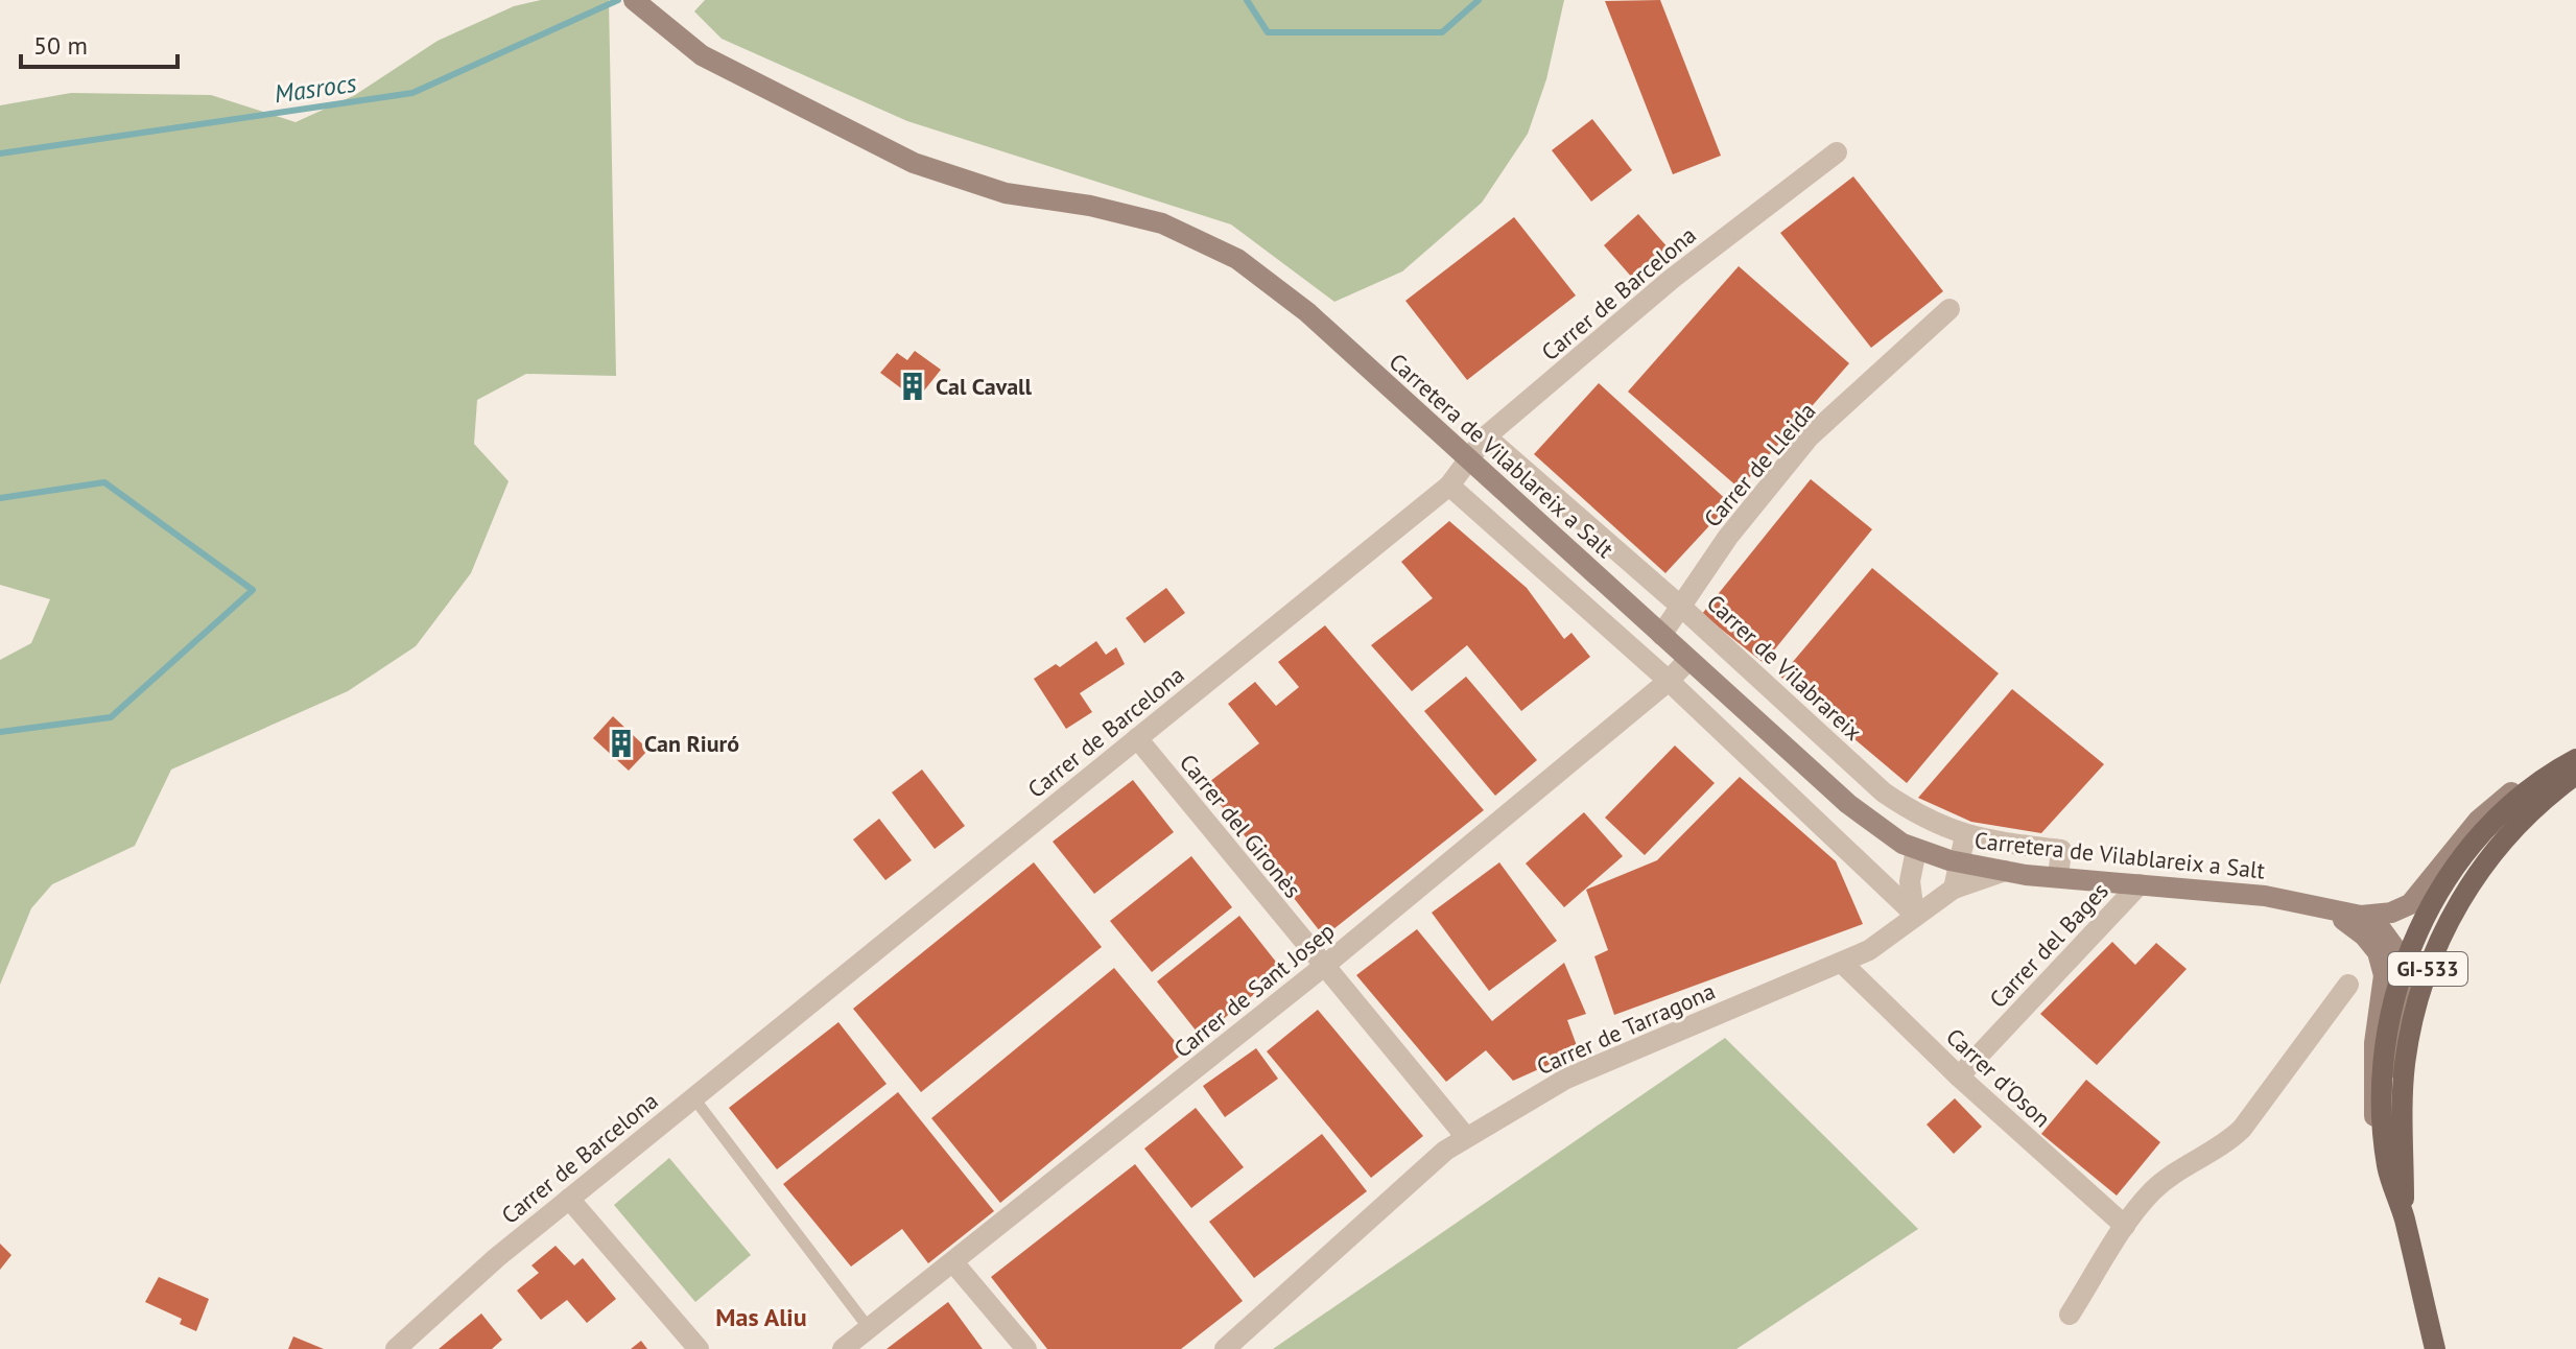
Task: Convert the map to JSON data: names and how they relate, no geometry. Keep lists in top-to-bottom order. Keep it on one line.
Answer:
{"streets":{"main road":["GI-533"],"street":["Carrer de Barcelona","Carretera de Vilablareix a Salt","Carrer de Lleida","Carrer de Vilabrareix","Carrer del Gironès","Carrer del Bages","Carrer de Sant Josep","Carrer de Tarragona","Carrer d'Oson"]},"crossings":[["Carrer de Barcelona","Carretera de Vilablareix a Salt"],["Carrer de Barcelona","Carrer de Vilabrareix"],["Carrer de Barcelona","Carrer del Gironès"],["Carretera de Vilablareix a Salt","Carrer de Lleida"],["Carretera de Vilablareix a Salt","Carrer de Vilabrareix"],["Carretera de Vilablareix a Salt","Carrer del Bages"],["Carretera de Vilablareix a Salt","Carrer de Sant Josep"],["Carretera de Vilablareix a Salt","Carrer de Tarragona"],["Carrer de Lleida","Carrer de Vilabrareix"],["Carrer del Gironès","Carrer de Sant Josep"],["Carrer del Gironès","Carrer de Tarragona"],["Carrer del Bages","Carrer d'Oson"],["Carrer de Tarragona","Carrer d'Oson"]],"districts":["Mas Aliu"],"water":["Masrocs"],"places":{"building":["Cal Cavall","Can Riuró"]},"scale_bar":"50 m"}
